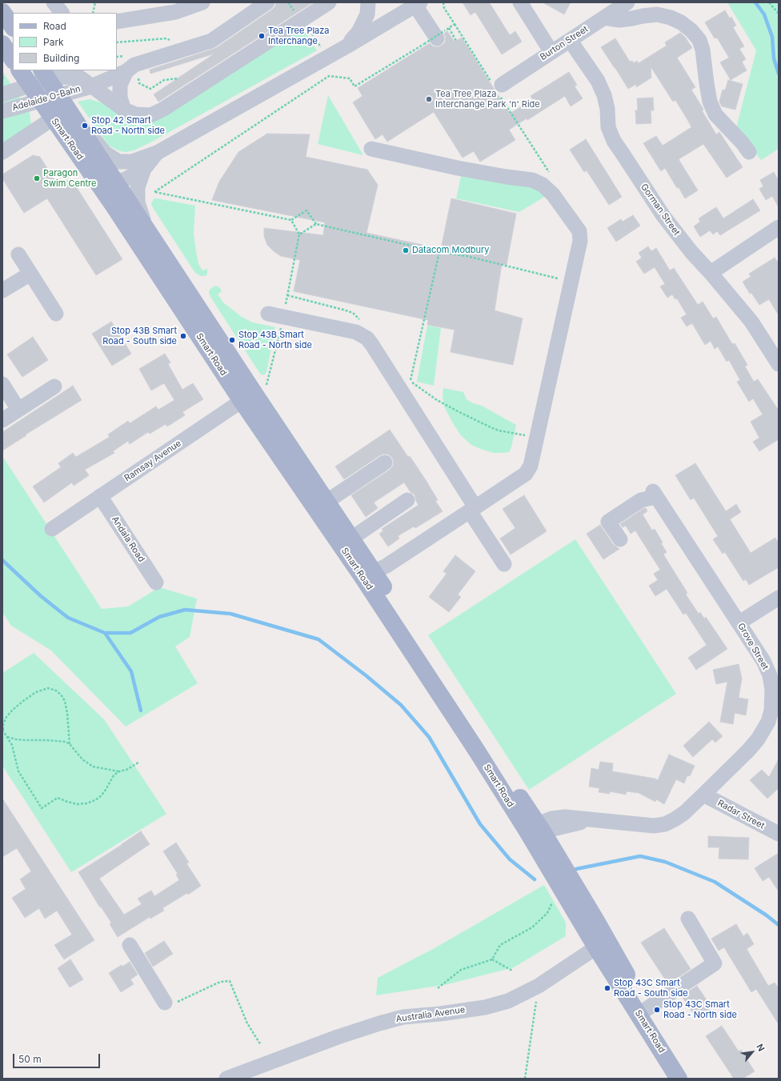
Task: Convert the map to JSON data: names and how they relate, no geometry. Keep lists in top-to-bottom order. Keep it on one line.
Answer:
{"streets":{"main road":["Smart Road"],"street":["Burton Street","Adelaide O-Bahn","Gorman Street","Ramsay Avenue","Andala Road","Grove Street","Radar Street","Australia Avenue"]},"crossings":[["Burton Street","Gorman Street"],["Smart Road","Ramsay Avenue"],["Smart Road","Grove Street"],["Smart Road","Australia Avenue"],["Ramsay Avenue","Andala Road"],["Grove Street","Radar Street"]],"places":["Tea Tree Plaza Interchange","Tea Tree Plaza Interchange Park 'n' Ride","Stop 42 Smart Road - North side","Paragon Swim Centre","Datacom Modbury","Stop 43B Smart Road - South side","Stop 43B Smart Road - North side","Stop 43C Smart Road - South side","Stop 43C Smart Road - North side"],"legend":["Road","Park","Building"],"scale_bar":"50 m","north":"top right"}
